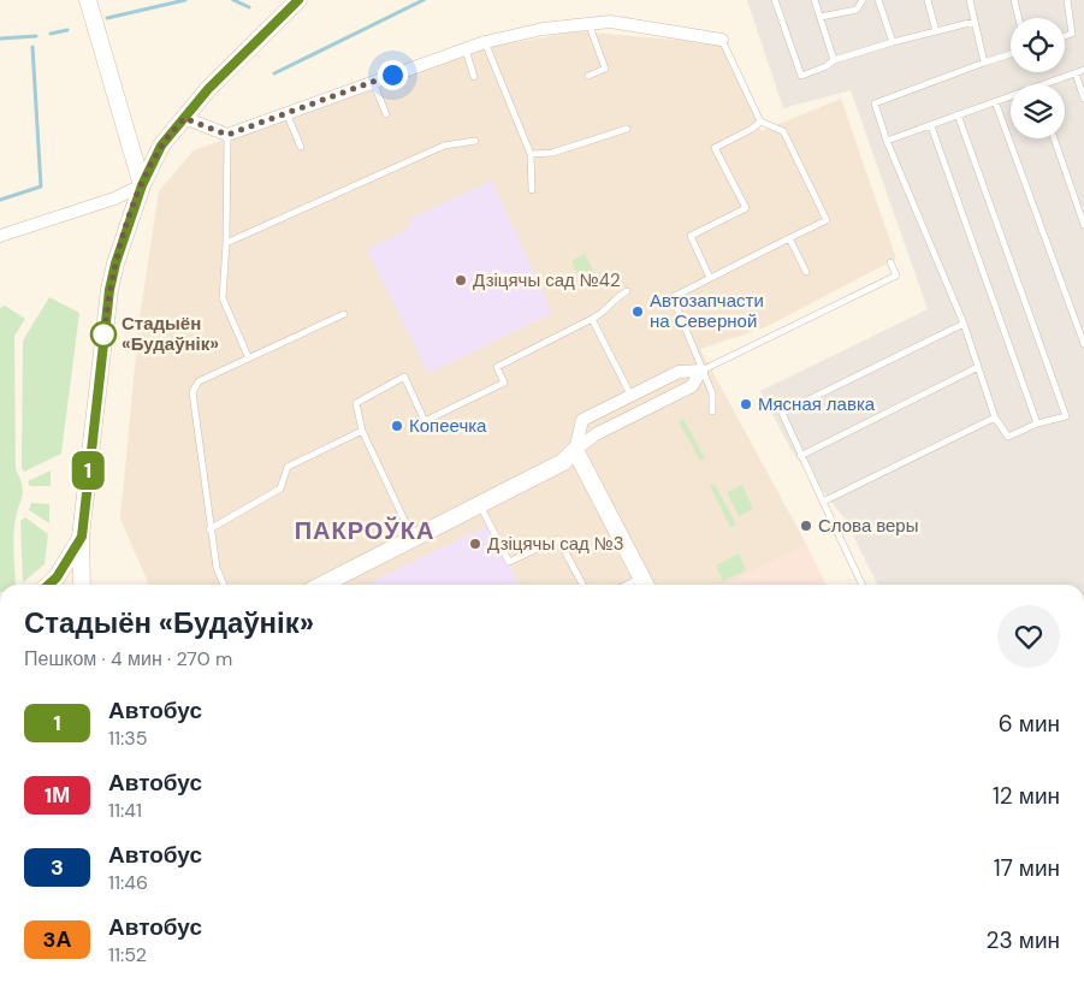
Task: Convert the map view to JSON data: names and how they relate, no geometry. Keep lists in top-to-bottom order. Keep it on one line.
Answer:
{"districts":["ПАКРОЎКА"],"places":["Дзіцячы сад №42","Автозапчасти на Северной","Стадыён «Будаўнік»","Мясная лавка","Копеечка","Слова веры","Дзіцячы сад №3"],"lines":["bus line 1"],"page":{"on_map":"1","heading":["Стадыён «Будаўнік»","Пешком · 4 мин · 270 m"],"list":[{"mark":"1","name":"Автобус","note":"11:35","value":"6 мин"},{"mark":"1М","name":"Автобус","note":"11:41","value":"12 мин"},{"mark":"3","name":"Автобус","note":"11:46","value":"17 мин"},{"mark":"3А","name":"Автобус","note":"11:52","value":"23 мин"}]}}
